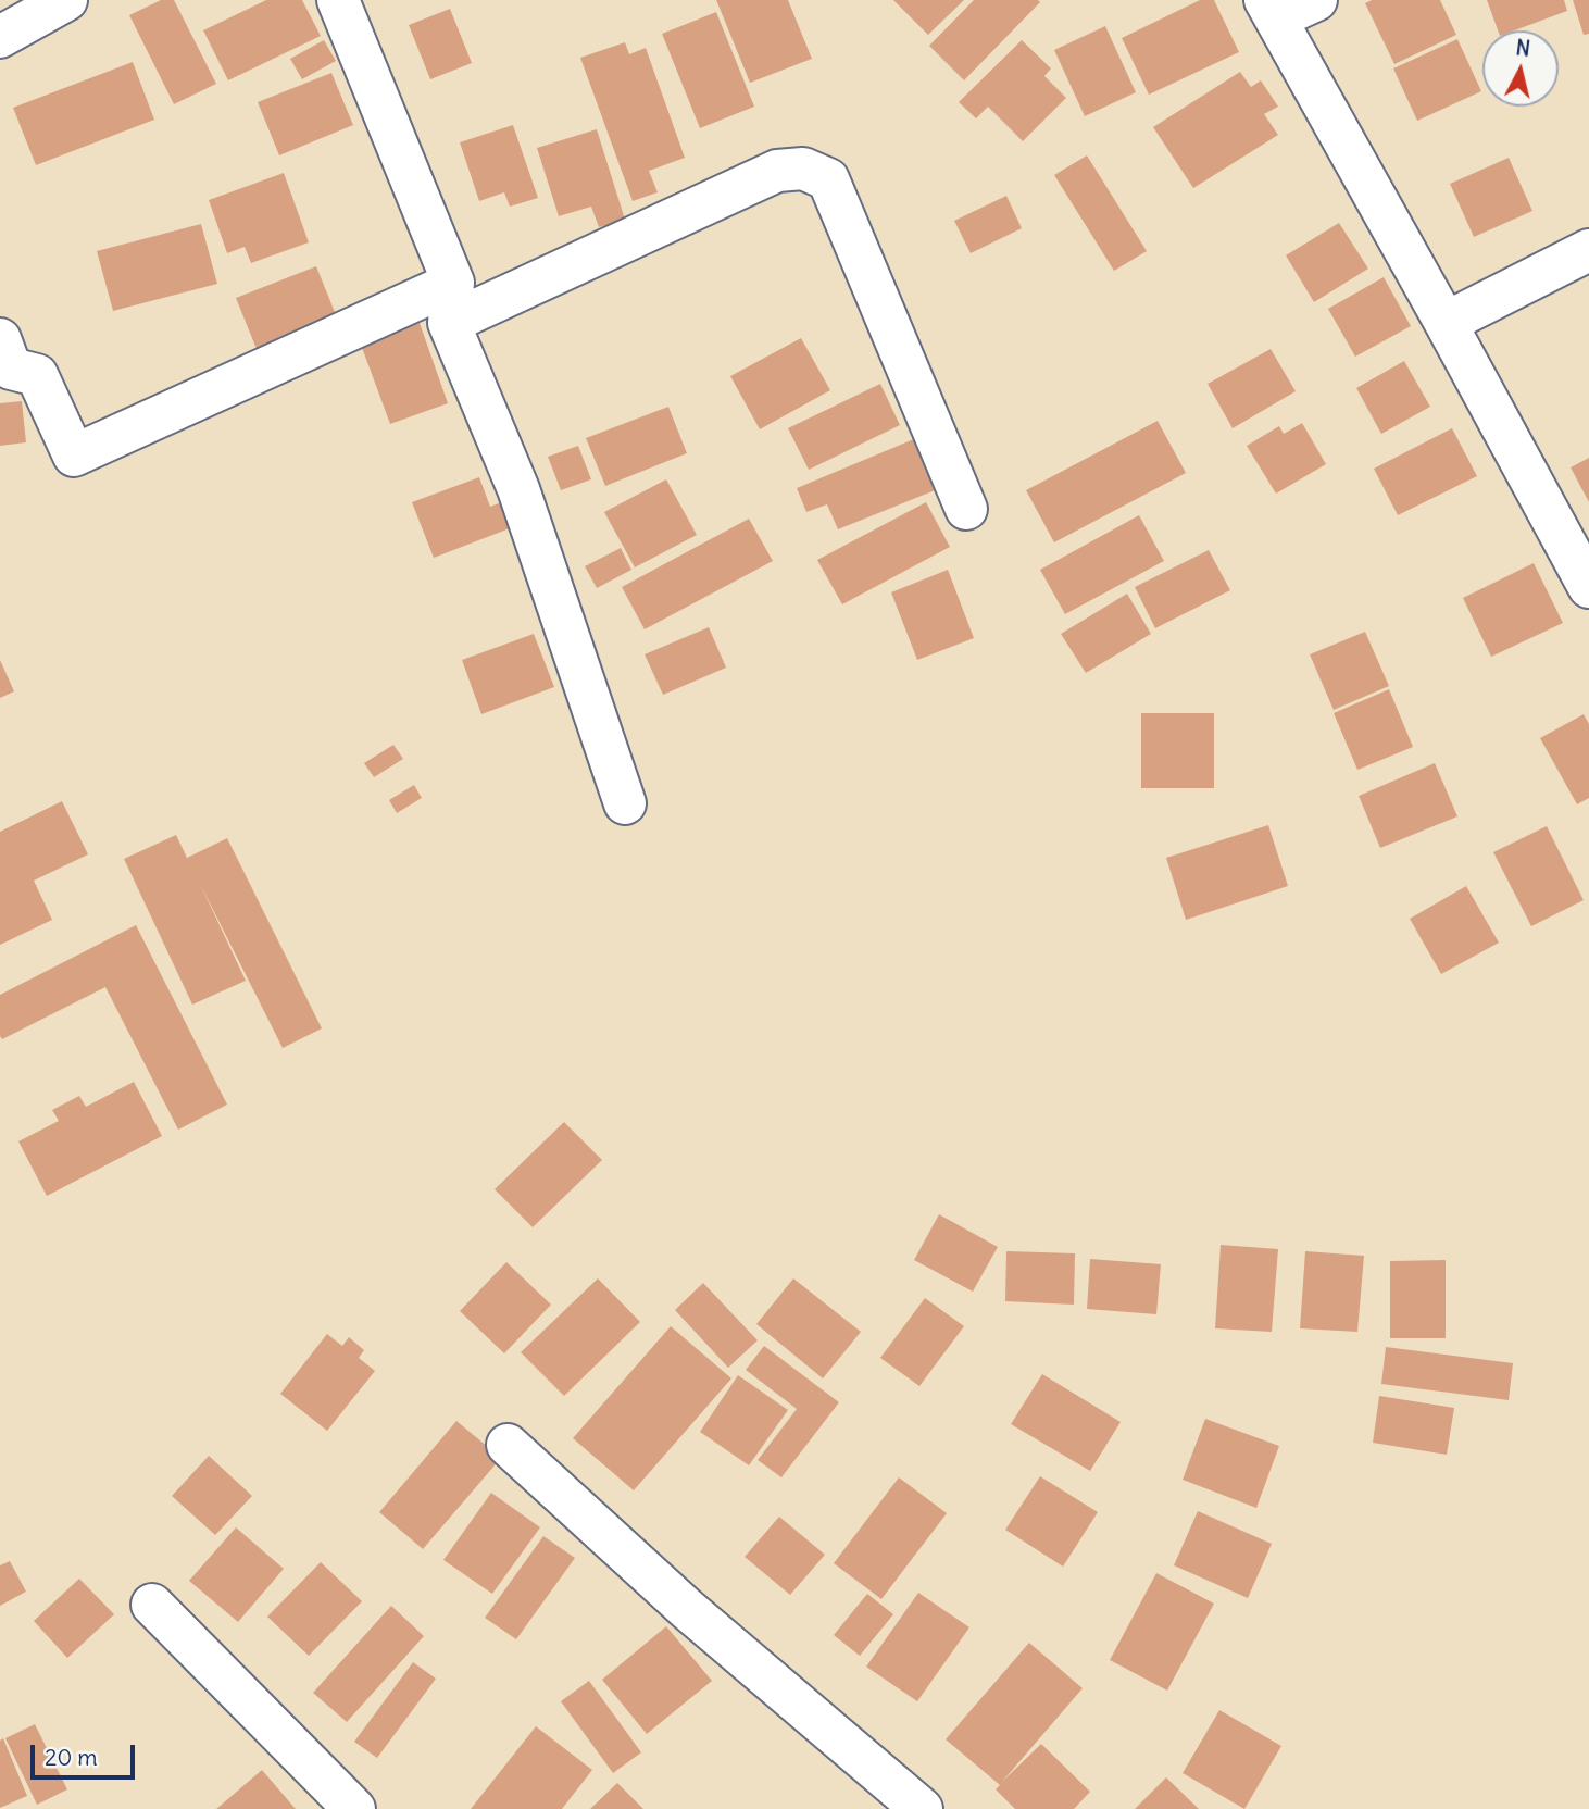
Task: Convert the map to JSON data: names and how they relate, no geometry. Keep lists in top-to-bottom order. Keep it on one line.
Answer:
{"scale_bar":"20 m","north":"top"}
